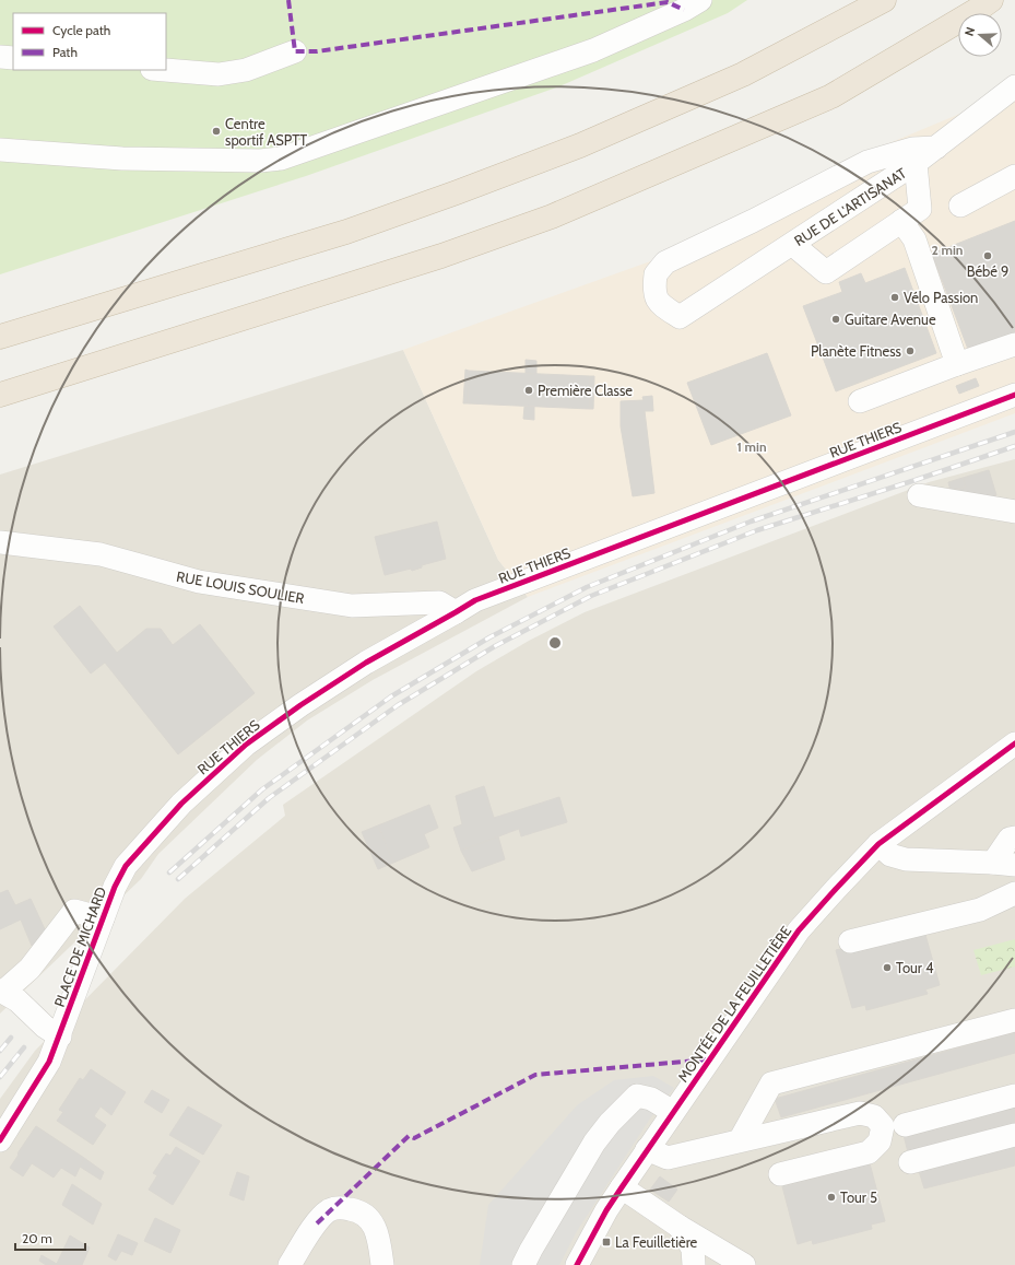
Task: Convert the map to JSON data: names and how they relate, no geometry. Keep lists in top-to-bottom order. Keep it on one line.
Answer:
{"streets":{"street":["RUE DE L'ARTISANAT","RUE THIERS","RUE LOUIS SOULIER","PLACE DE MICHARD","MONTÉE DE LA FEUILLETIÈRE"]},"crossings":[["RUE THIERS","RUE LOUIS SOULIER"],["RUE THIERS","PLACE DE MICHARD"]],"places":{"other":["Centre sportif ASPTT","Bébé 9","Vélo Passion","Guitare Avenue","Planète Fitness","Première Classe","Tour 4","Tour 5"],"transit":["La Feuilletière"]},"legend":["Cycle path","Path"],"scale_bar":"20 m","north":"left","rings":["2 min","1 min"]}
